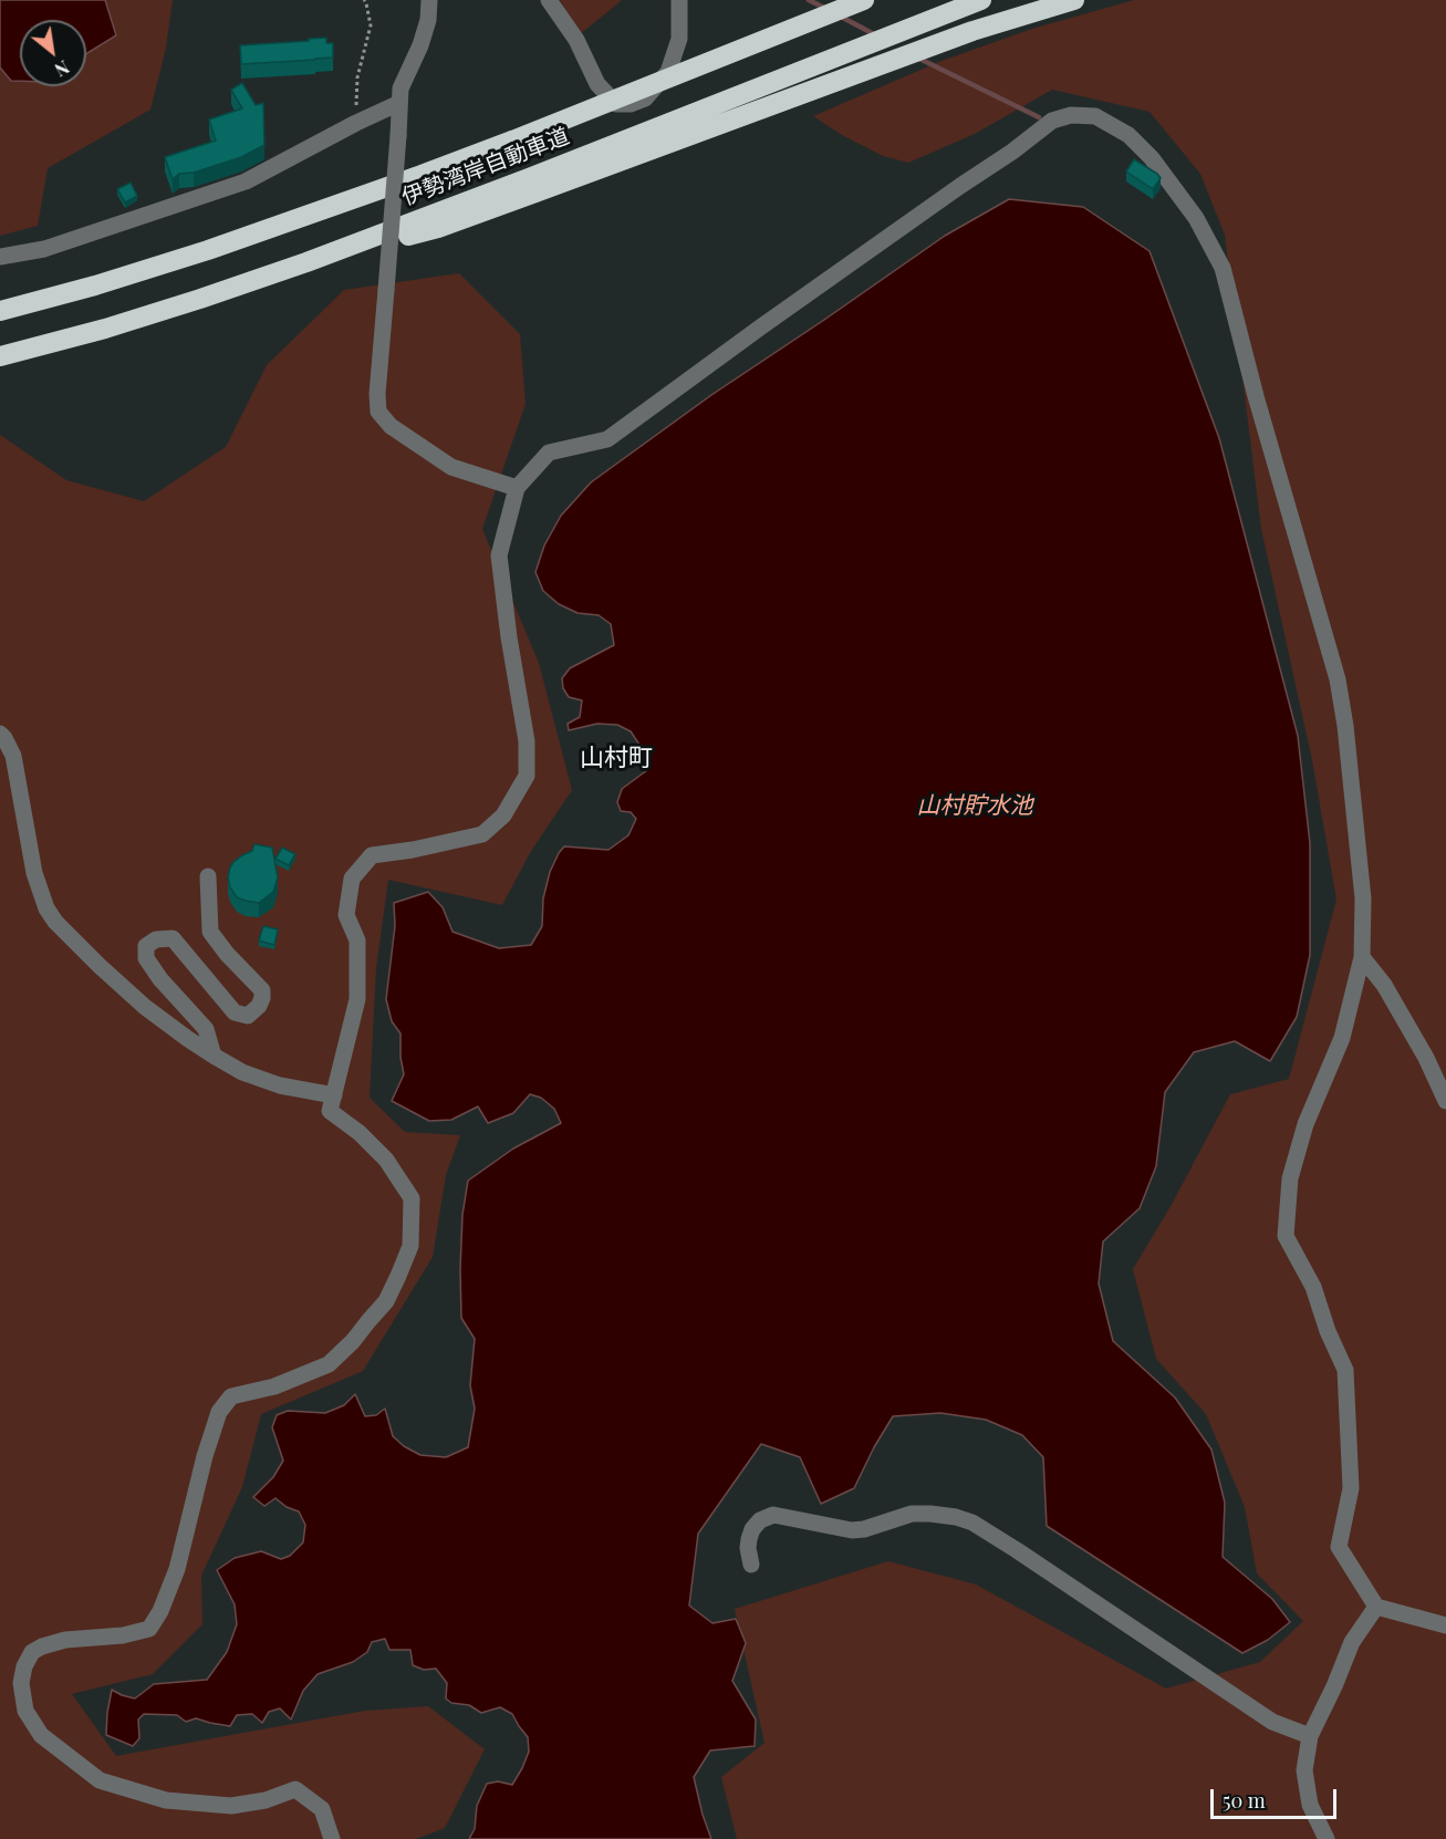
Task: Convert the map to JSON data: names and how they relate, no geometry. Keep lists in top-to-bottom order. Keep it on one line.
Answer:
{"streets":{"highway":["伊勢湾岸自動車道"]},"districts":["山村町"],"water":["山村貯水池"],"scale_bar":"50 m","north":"bottom right"}
